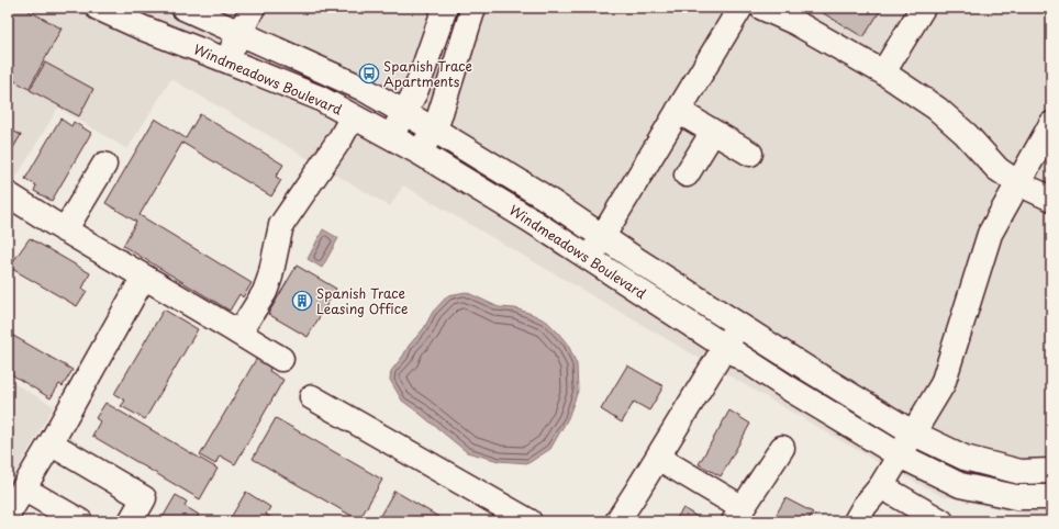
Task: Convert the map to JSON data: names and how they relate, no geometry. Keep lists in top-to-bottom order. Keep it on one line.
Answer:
{"streets":{"street":["Windmeadows Boulevard"]},"places":{"bus stop":["Spanish Trace Apartments"],"building":["Spanish Trace Leasing Office"]}}
